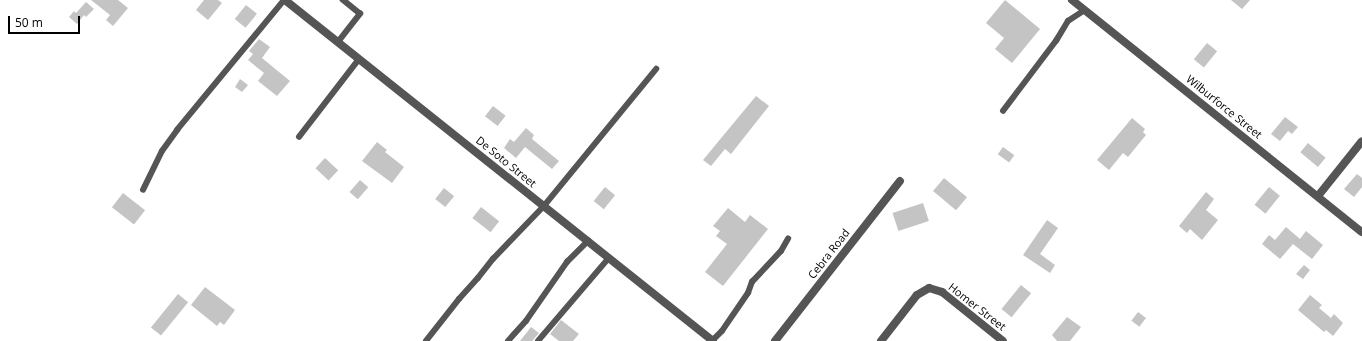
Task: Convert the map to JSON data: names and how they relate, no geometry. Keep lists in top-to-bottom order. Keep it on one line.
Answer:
{"streets":{"street":["Wilburforce Street","De Soto Street","Cebra Road","Homer Street"]},"scale_bar":"50 m"}
